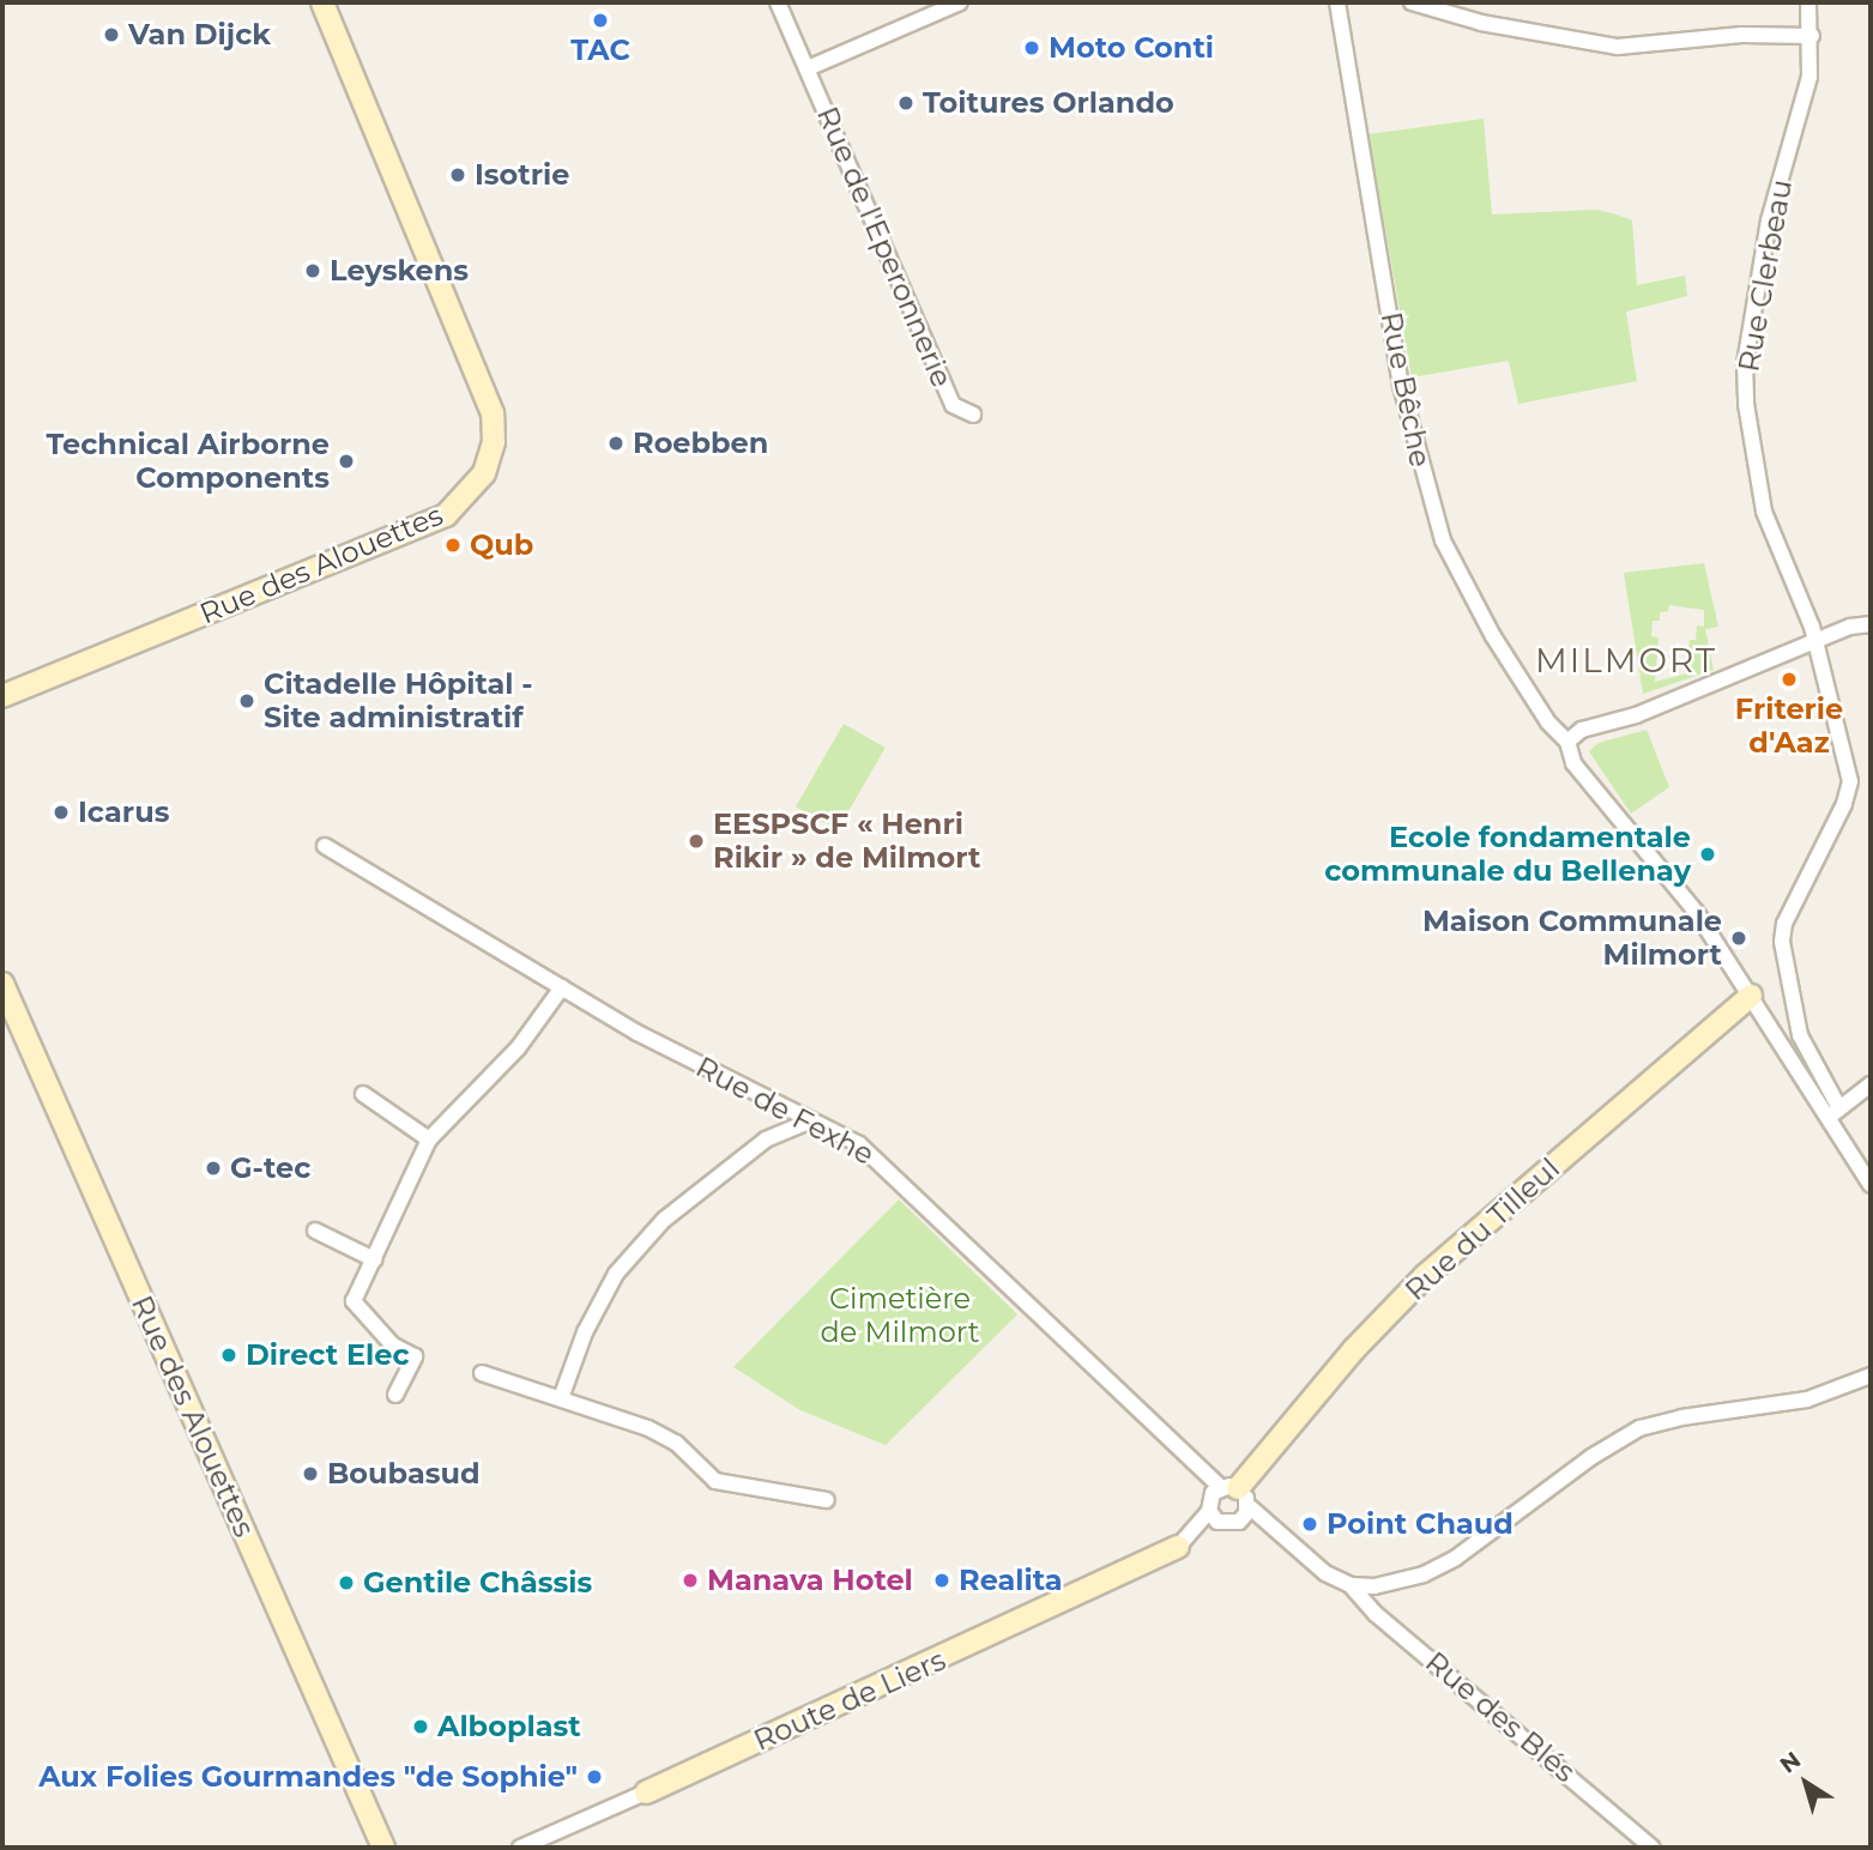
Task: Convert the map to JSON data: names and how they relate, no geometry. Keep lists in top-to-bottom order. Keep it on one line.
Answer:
{"streets":{"street":["Rue de l'Eperonnerie","Rue Clerbeau","Rue Bêche","Rue des Alouettes","Rue de Fexhe","Rue du Tilleul","Route de Liers","Rue des Blés"]},"crossings":[["Rue Clerbeau","Rue Bêche"],["Rue Bêche","Rue du Tilleul"],["Rue de Fexhe","Rue du Tilleul"],["Rue de Fexhe","Route de Liers"],["Rue de Fexhe","Rue des Blés"],["Rue du Tilleul","Route de Liers"]],"districts":["MILMORT"],"parks":["Cimetière de Milmort"],"places":["TAC","Van Dijck","Moto Conti","Toitures Orlando","Isotrie","Leyskens","Roebben","Technical Airborne Components","Qub","Friterie d'Aaz","Citadelle Hôpital - Site administratif","Icarus","EESPSCF « Henri Rikir » de Milmort","Ecole fondamentale communale du Bellenay","Maison Communale Milmort","G-tec","Direct Elec","Boubasud","Point Chaud","Manava Hotel","Realita","Gentile Châssis","Alboplast","Aux Folies Gourmandes \"de Sophie\""],"north":"top left"}
